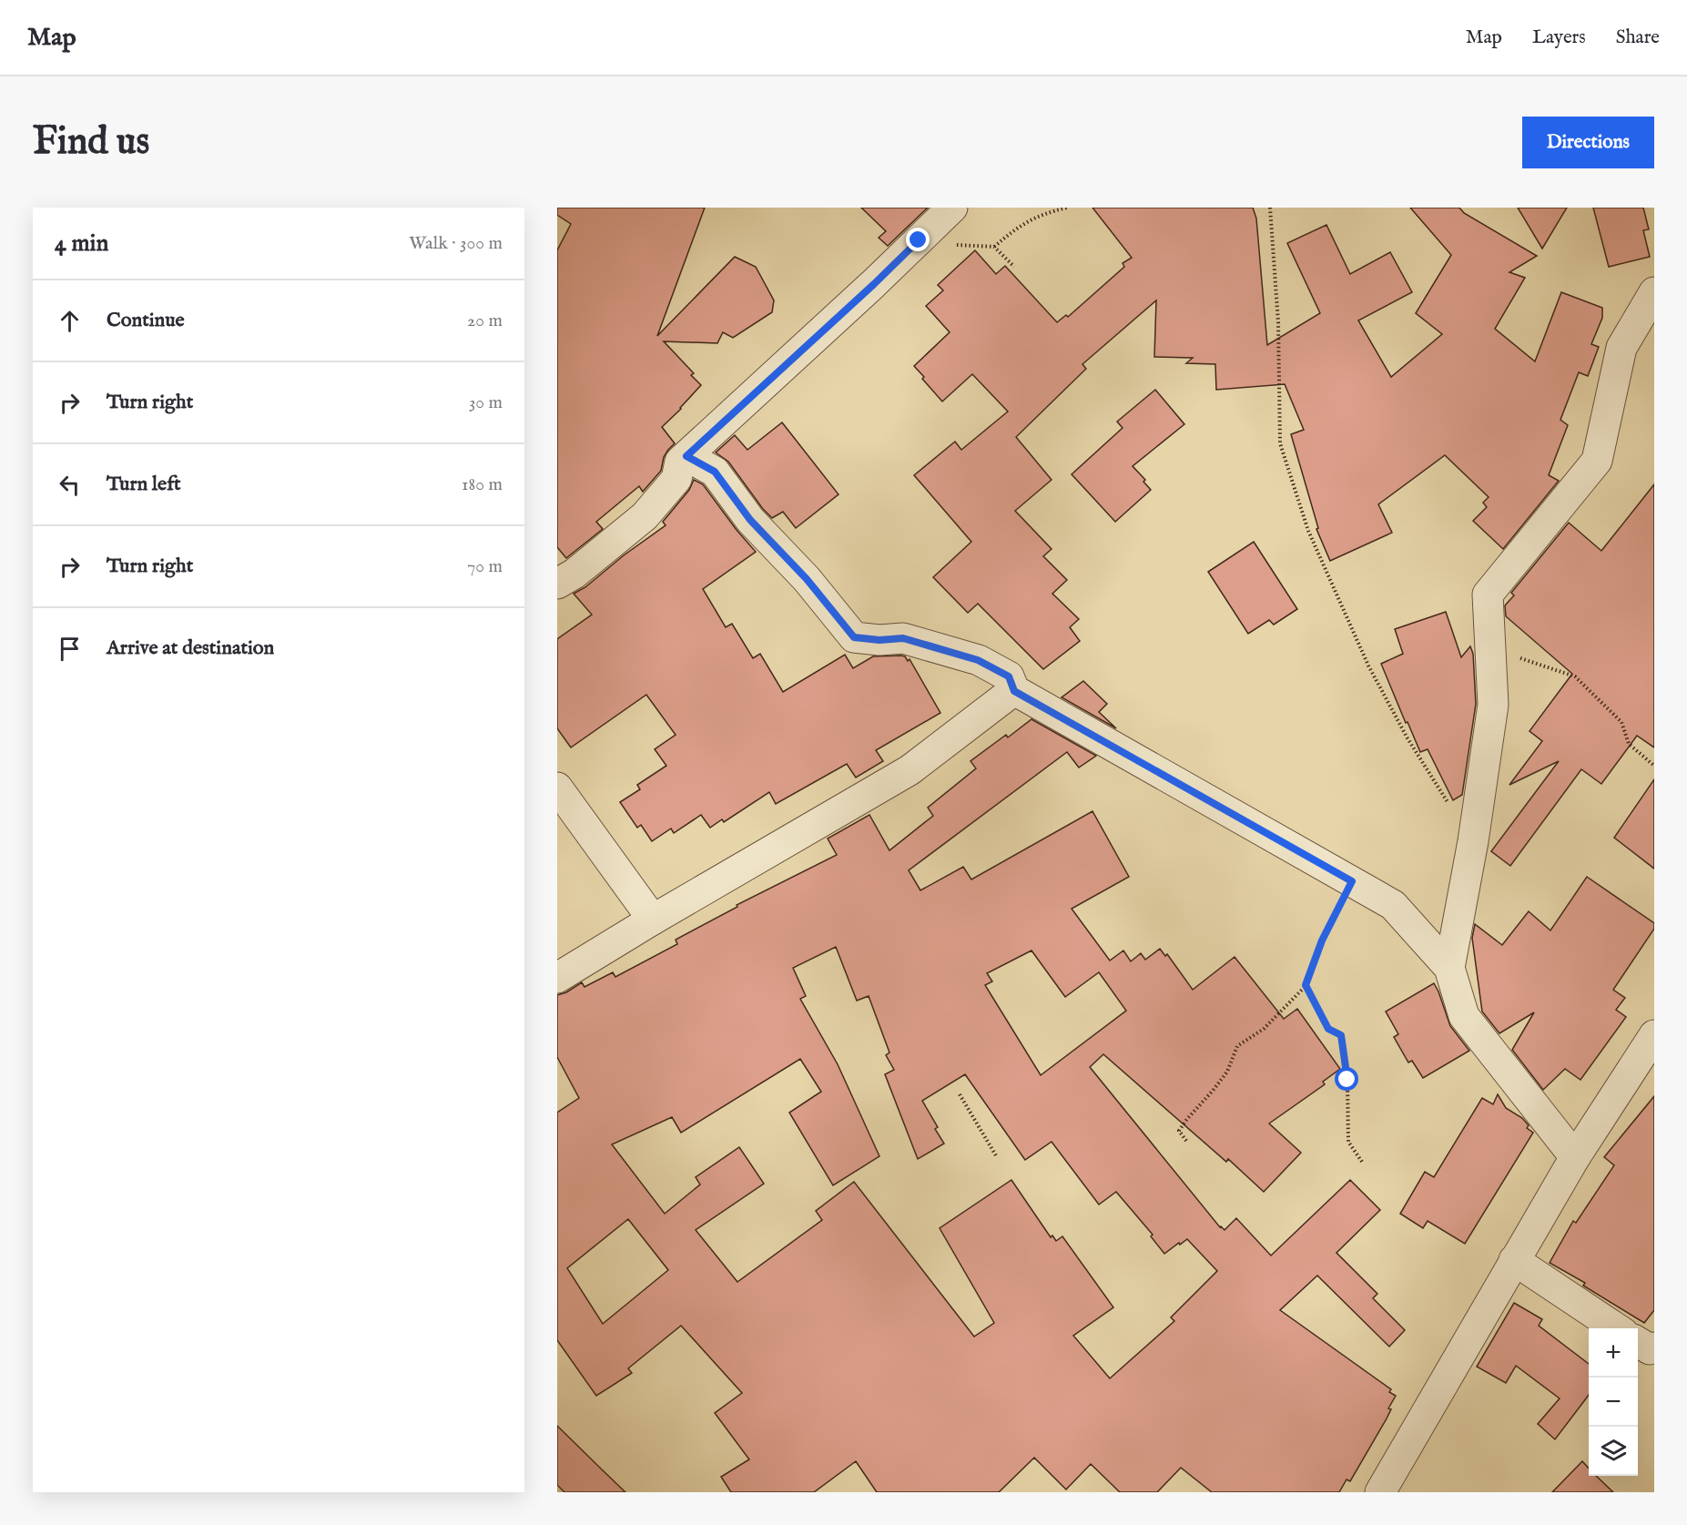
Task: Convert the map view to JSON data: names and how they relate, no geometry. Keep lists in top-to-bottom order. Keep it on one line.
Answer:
{"page":{"header":"Map","nav":["Map","Layers","Share"],"buttons":"Directions","title":"Find us","heading":["4 min","Walk · 300 m"],"list":[["Continue","20 m"],["Turn right","30 m"],["Turn left","180 m"],["Turn right","70 m"],"Arrive at destination"],"map_buttons":["+","−"]}}
